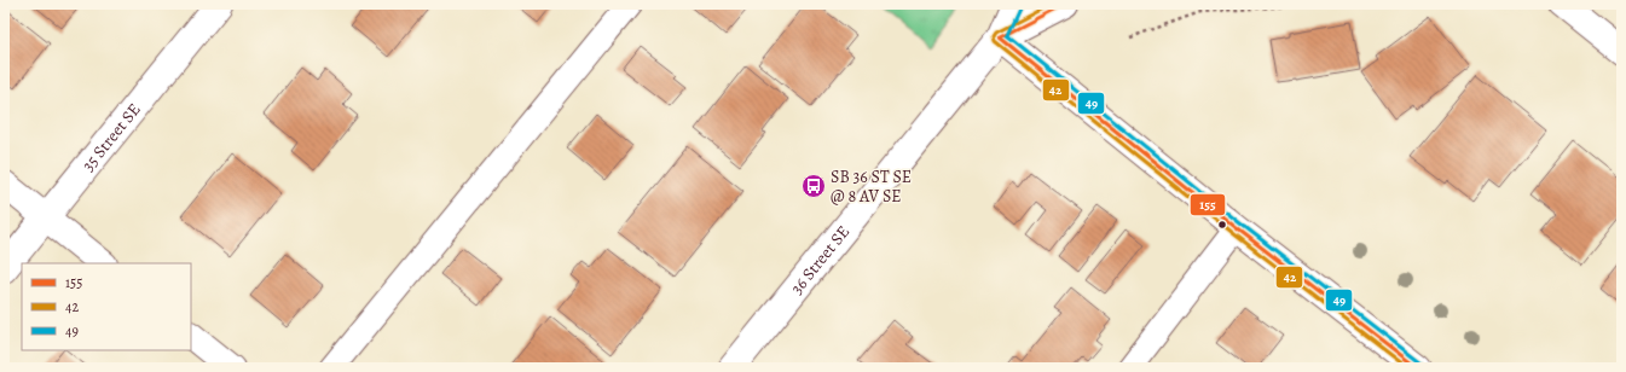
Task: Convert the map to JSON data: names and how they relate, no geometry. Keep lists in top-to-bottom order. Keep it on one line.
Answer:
{"streets":{"street":["35 Street SE","36 Street SE"]},"places":{"bus stop":["SB 36 ST SE @ 8 AV SE"]},"lines":["transit line 155","transit line 42","transit line 49"],"legend":["155","42","49"]}
